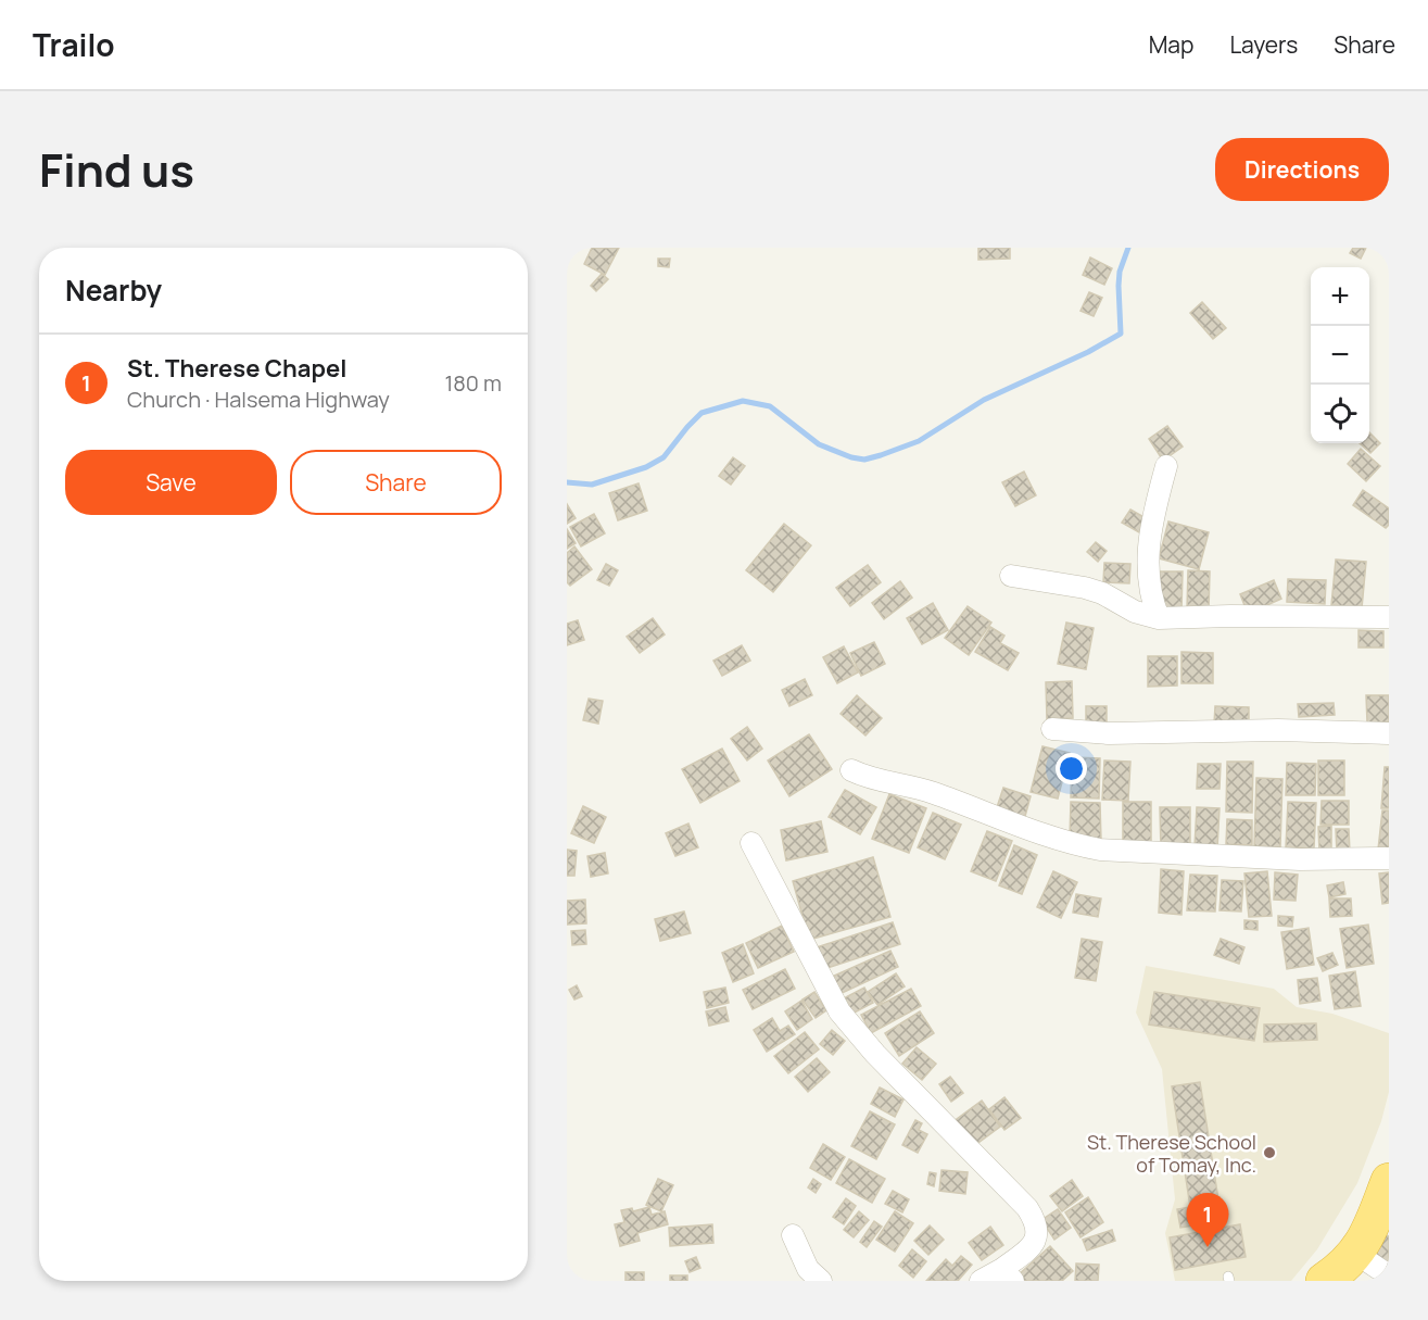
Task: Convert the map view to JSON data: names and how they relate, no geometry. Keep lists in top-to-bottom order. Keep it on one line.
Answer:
{"places":["St. Therese School of Tomay, Inc."],"page":{"header":"Trailo","nav":["Map","Layers","Share"],"title":"Find us","buttons":["Directions",["Save","Share"]],"heading":"Nearby","map_buttons":["+","−"],"list":[{"mark":"1","name":"St. Therese Chapel","note":"Church · Halsema Highway","value":"180 m"}],"pins":"1"}}
